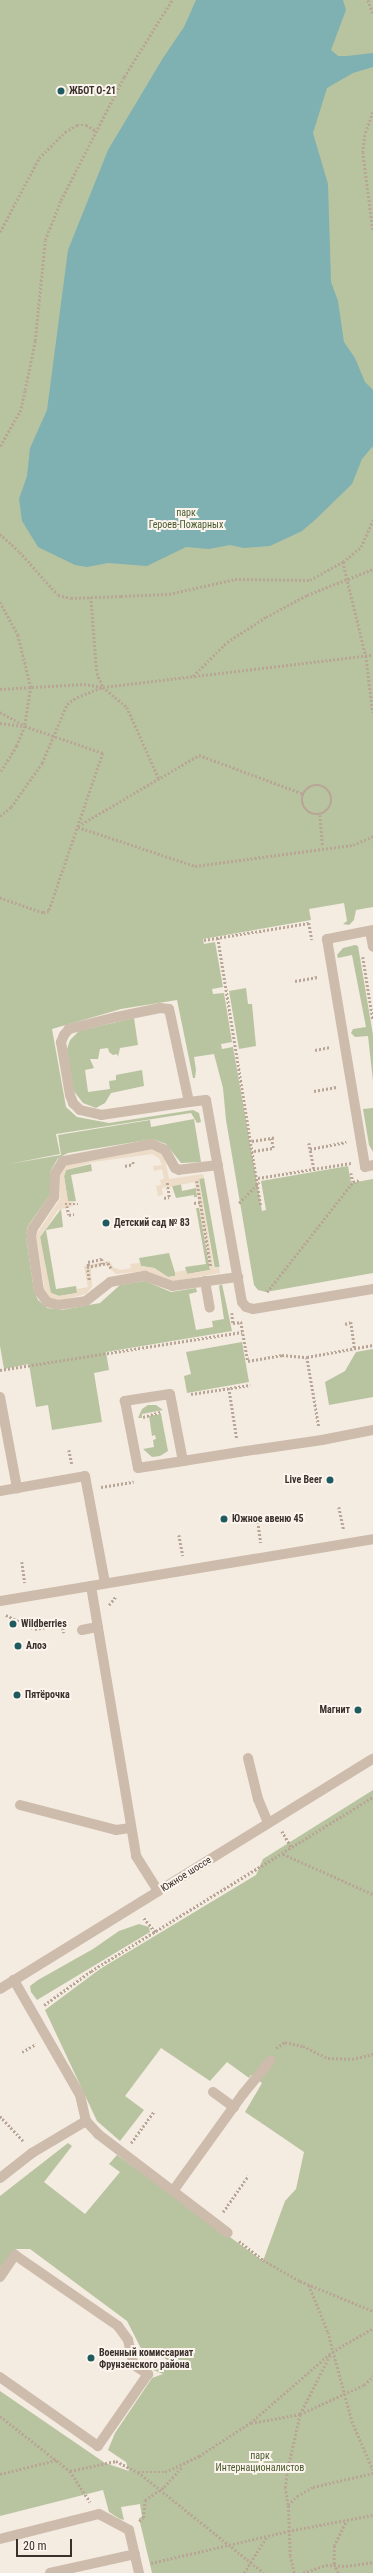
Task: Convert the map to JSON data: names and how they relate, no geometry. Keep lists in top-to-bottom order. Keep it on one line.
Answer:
{"streets":{"street":["Южное шоссе"]},"parks":["парк Героев-Пожарных","парк Интернационалистов"],"places":["ЖБОТ O-21","Детский сад № 83","Live Beer","Южное авеню 45","Wildberries","Алоэ","Пятёрочка","Магнит","Военный комиссариат Фрунзенского района"],"scale_bar":"20 m"}
